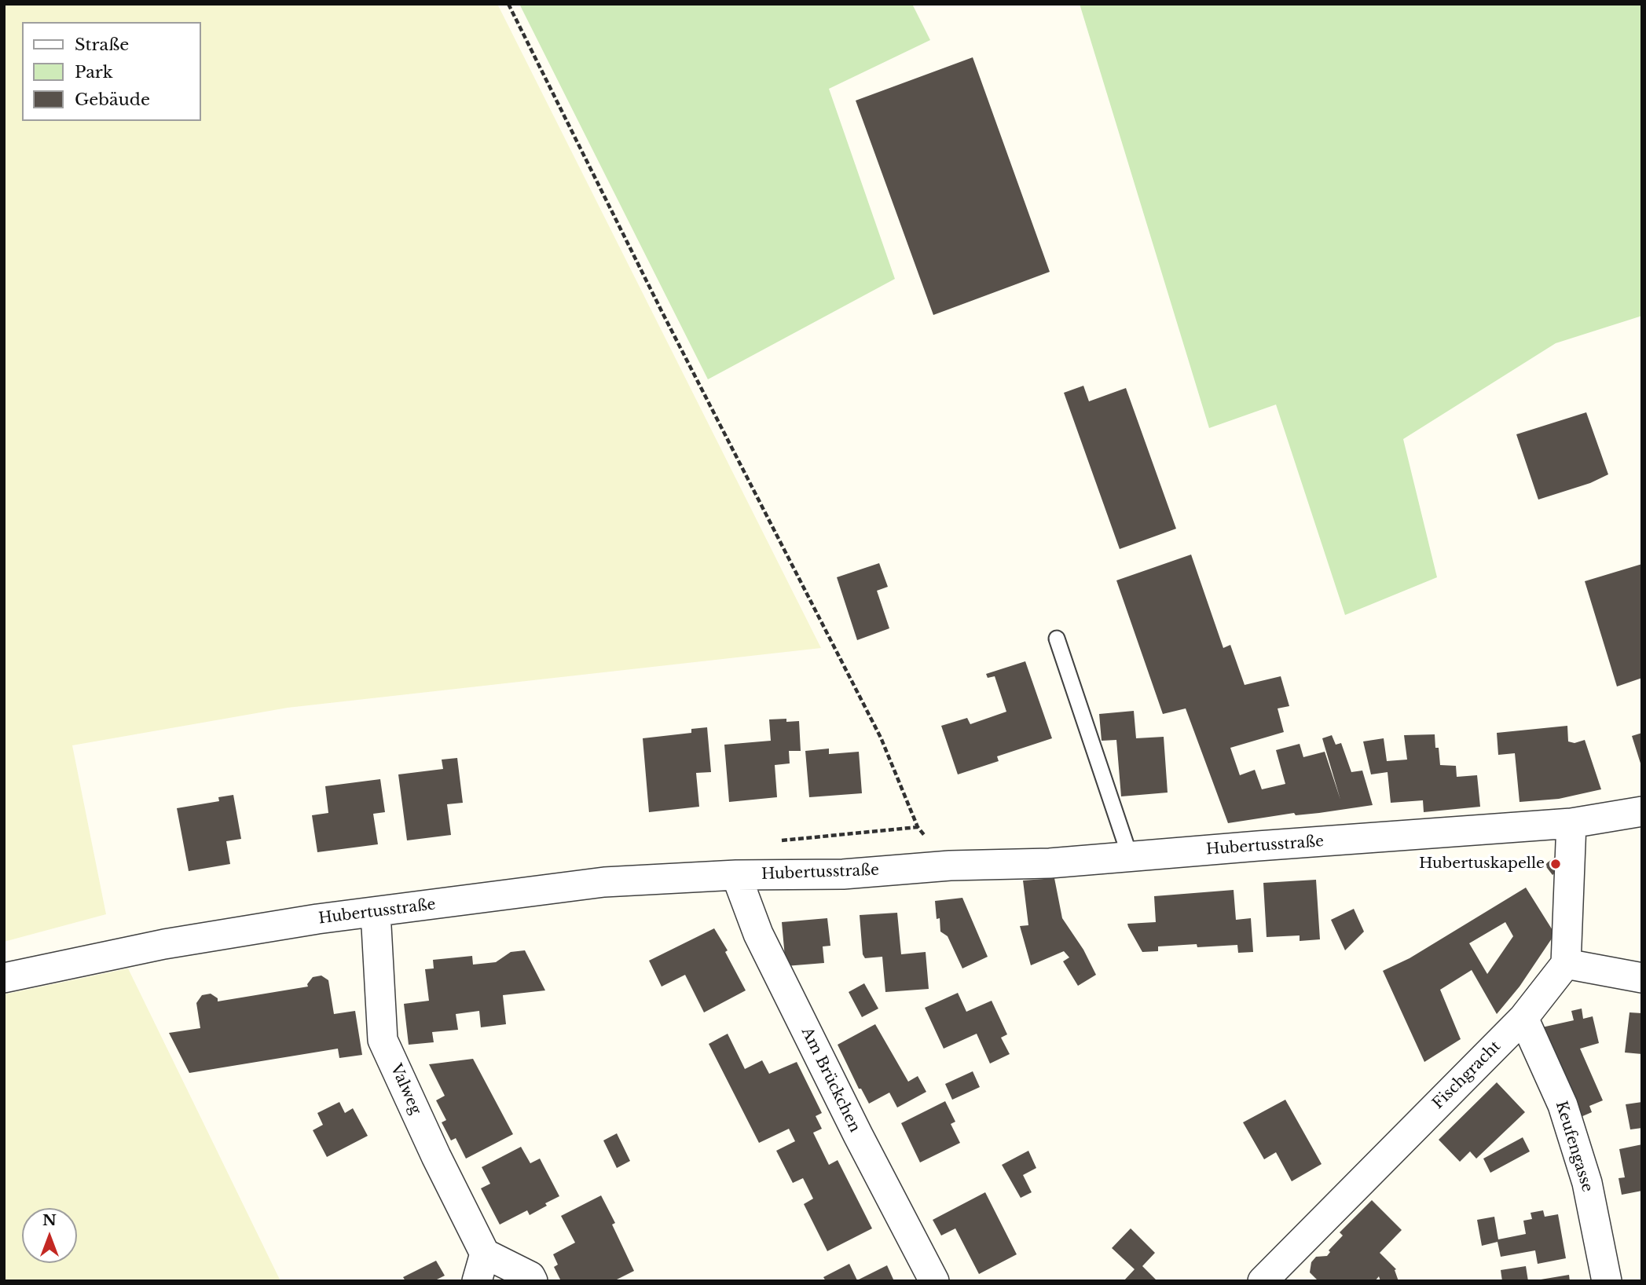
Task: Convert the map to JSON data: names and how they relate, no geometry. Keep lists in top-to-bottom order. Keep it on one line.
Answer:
{"streets":{"street":["Hubertusstraße","Fischgracht","Am Brückchen","Valweg","Keufengasse"]},"crossings":[["Hubertusstraße","Am Brückchen"],["Hubertusstraße","Valweg"],["Fischgracht","Keufengasse"]],"places":["Hubertuskapelle"],"legend":["Straße","Park","Gebäude"],"north":"top"}
